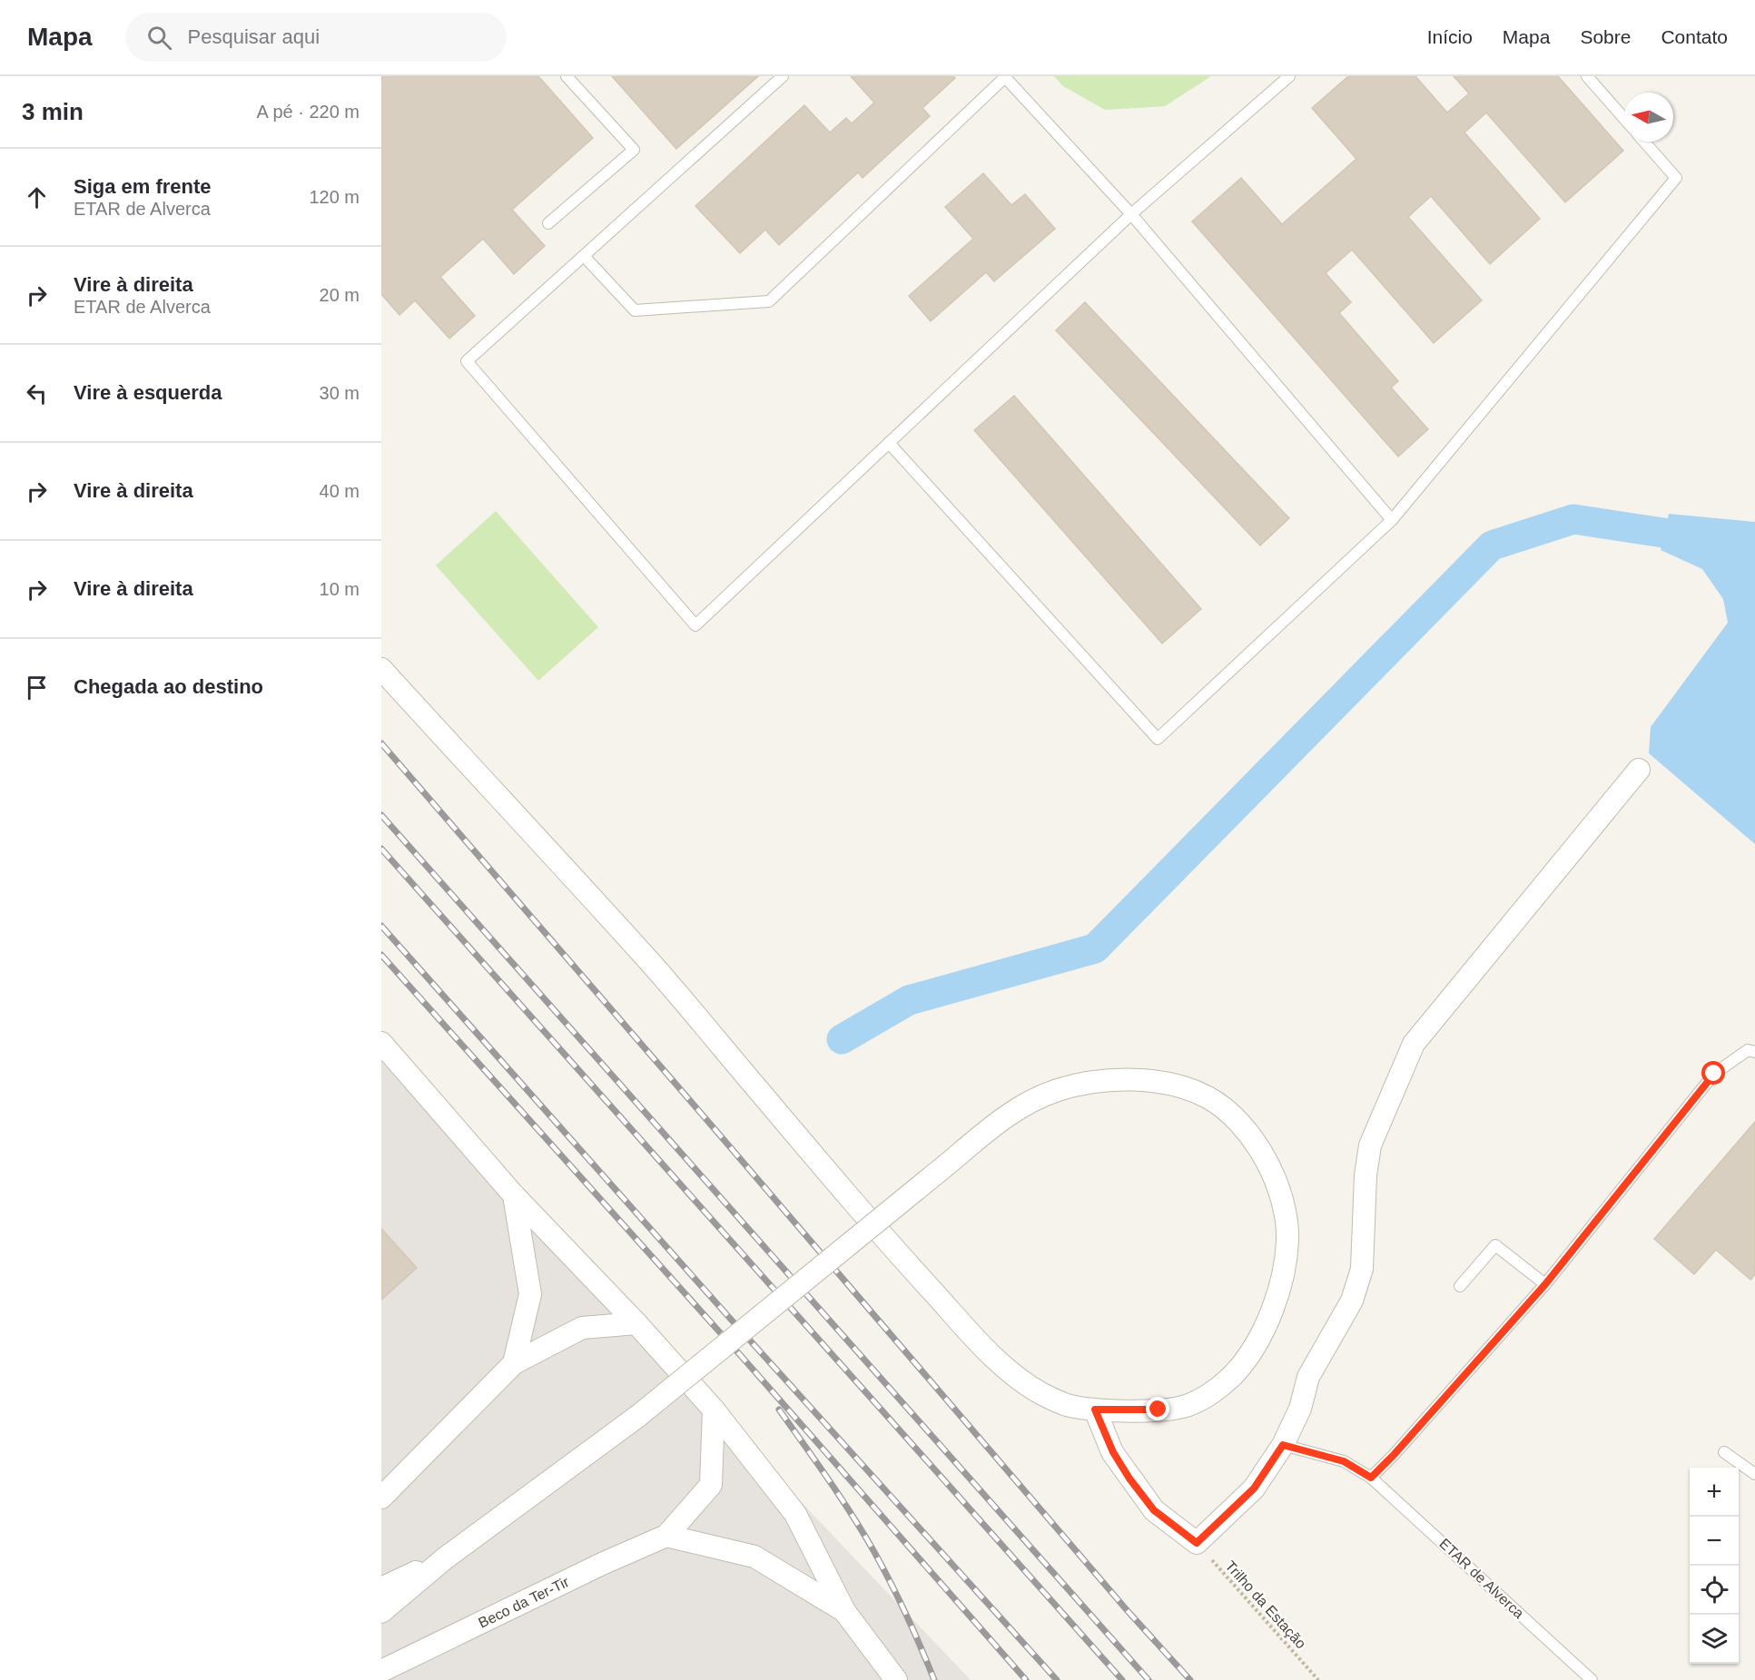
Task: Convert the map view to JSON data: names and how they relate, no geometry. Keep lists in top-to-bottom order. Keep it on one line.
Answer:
{"streets":{"street":["Beco da Ter-Tir"],"lane":["ETAR de Alverca"],"path":["Trilho da Estação"]},"north":"left","page":{"header":"Mapa","search":"Pesquisar aqui","nav":["Início","Mapa","Sobre","Contato"],"heading":["3 min","A pé · 220 m"],"list":[["Siga em frente","ETAR de Alverca","120 m"],["Vire à direita","ETAR de Alverca","20 m"],["Vire à esquerda","30 m"],["Vire à direita","40 m"],["Vire à direita","10 m"],"Chegada ao destino"],"map_buttons":["+","−"]}}
